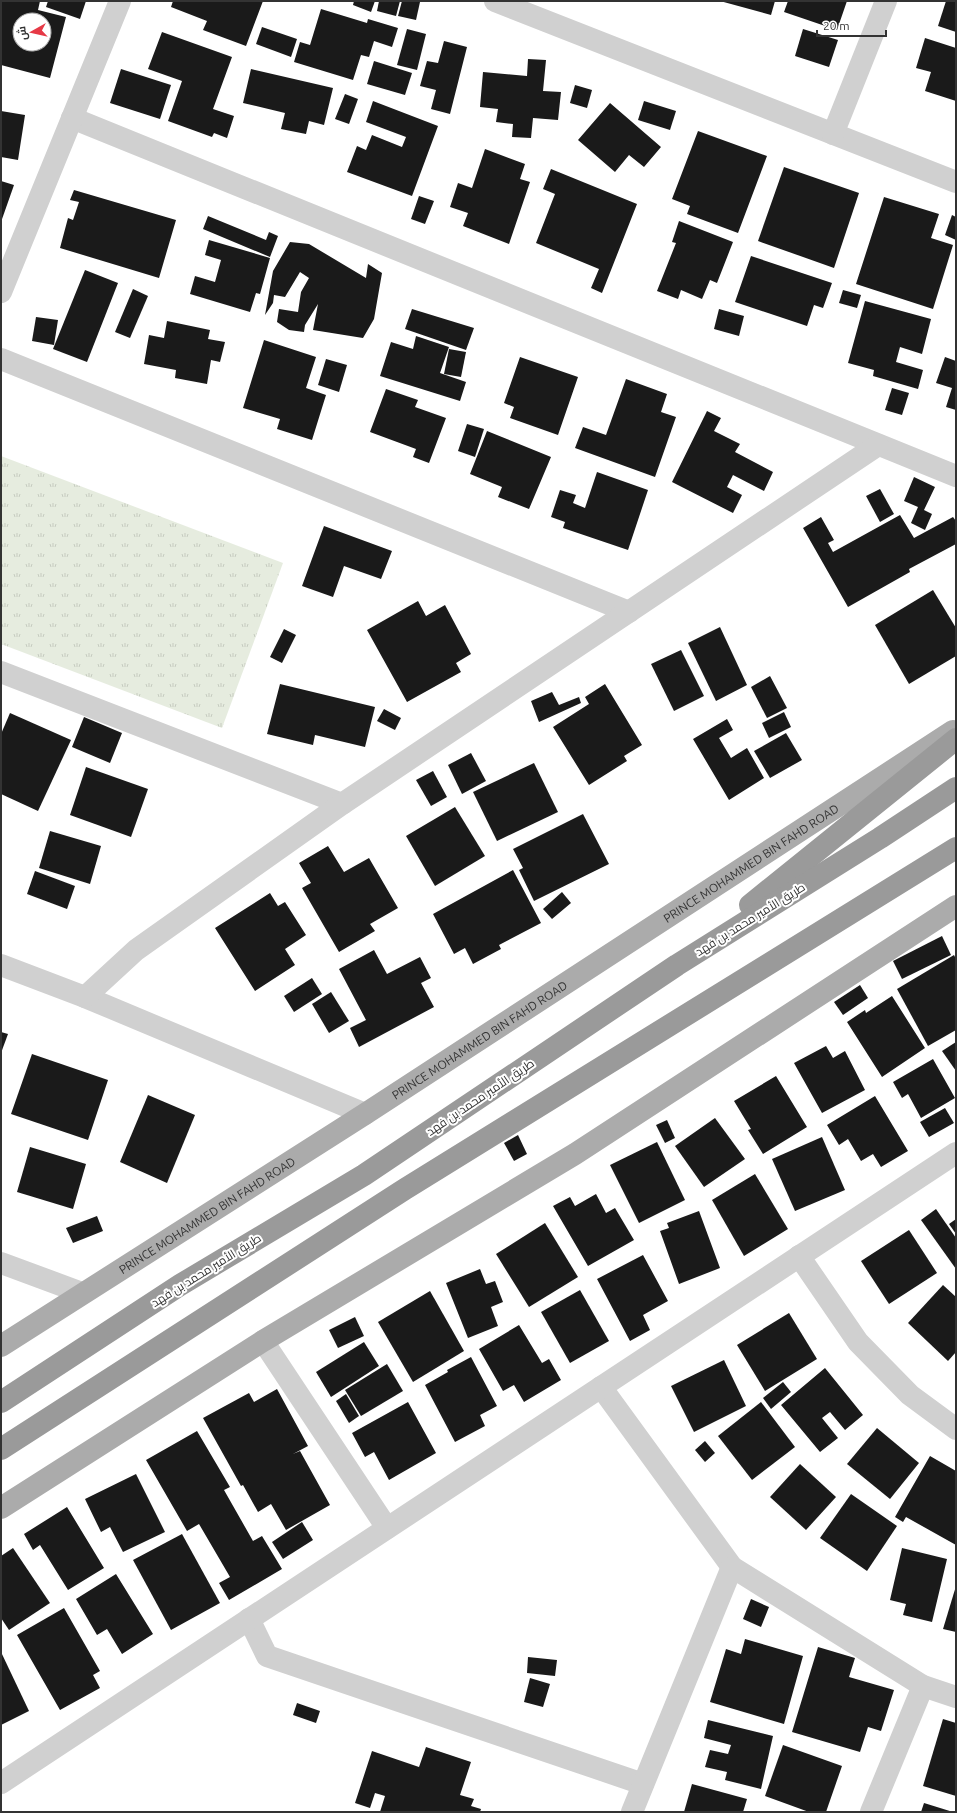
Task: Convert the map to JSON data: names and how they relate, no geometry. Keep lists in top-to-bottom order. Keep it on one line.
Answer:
{"streets":{"highway":["طريق الأمير محمد بن فهد"],"main road":["PRINCE MOHAMMED BIN FAHD ROAD"]},"scale_bar":"20 m","north":"left"}
